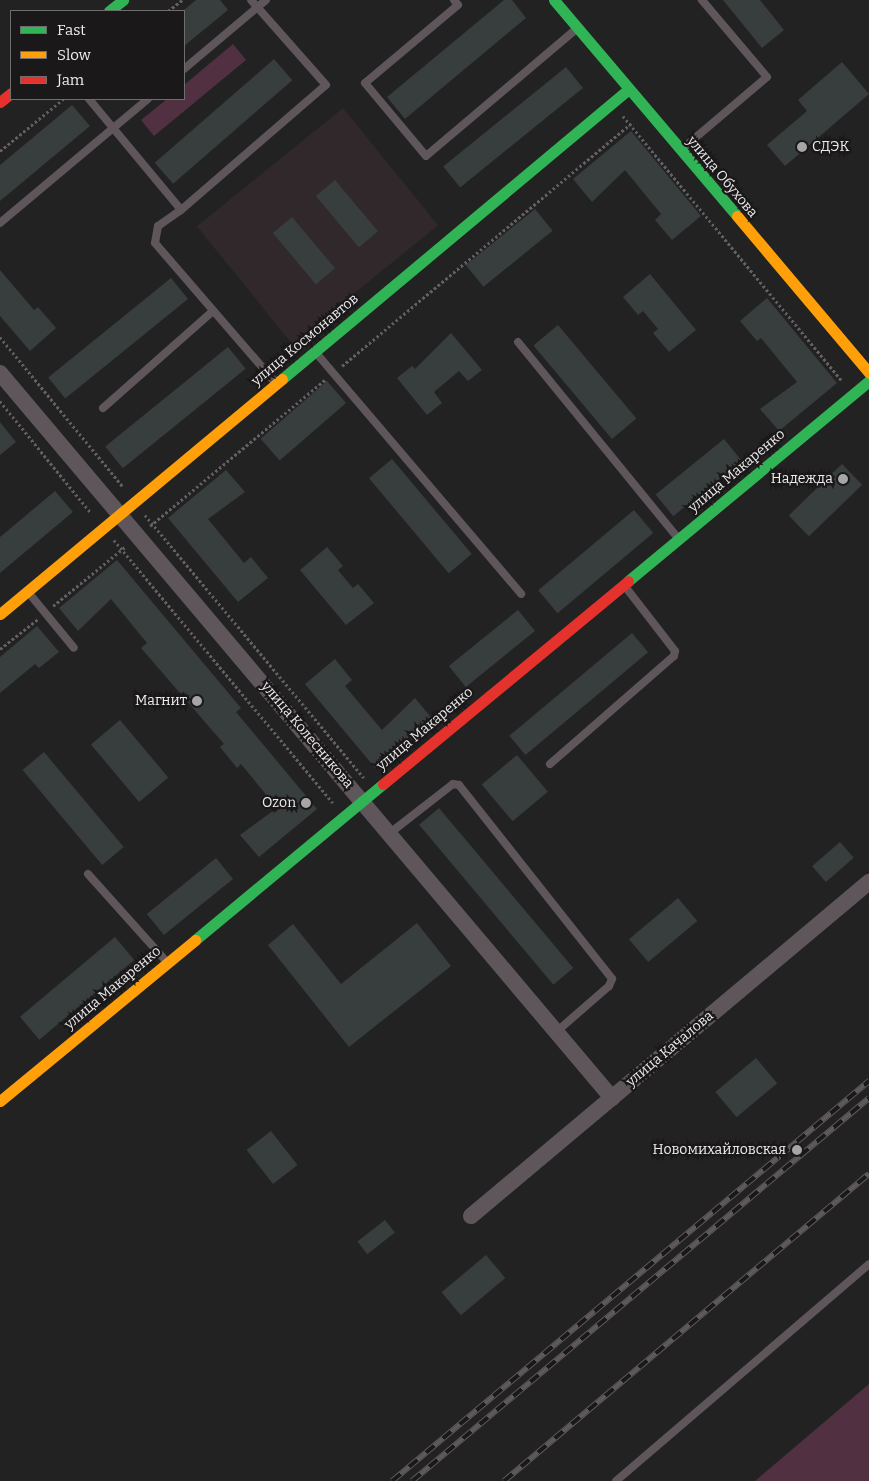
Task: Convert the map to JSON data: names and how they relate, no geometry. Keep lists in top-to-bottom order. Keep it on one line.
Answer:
{"streets":{"main road":["улица Обухова","улица Космонавтов","улица Макаренко"],"street":["улица Колесникова","улица Качалова"]},"crossings":[["улица Обухова","улица Космонавтов"],["улица Космонавтов","улица Колесникова"],["улица Макаренко","улица Колесникова"],["улица Колесникова","улица Качалова"]],"places":["СДЭК","Надежда","Магнит","Ozon","Новомихайловская"],"legend":["Fast","Slow","Jam"]}
